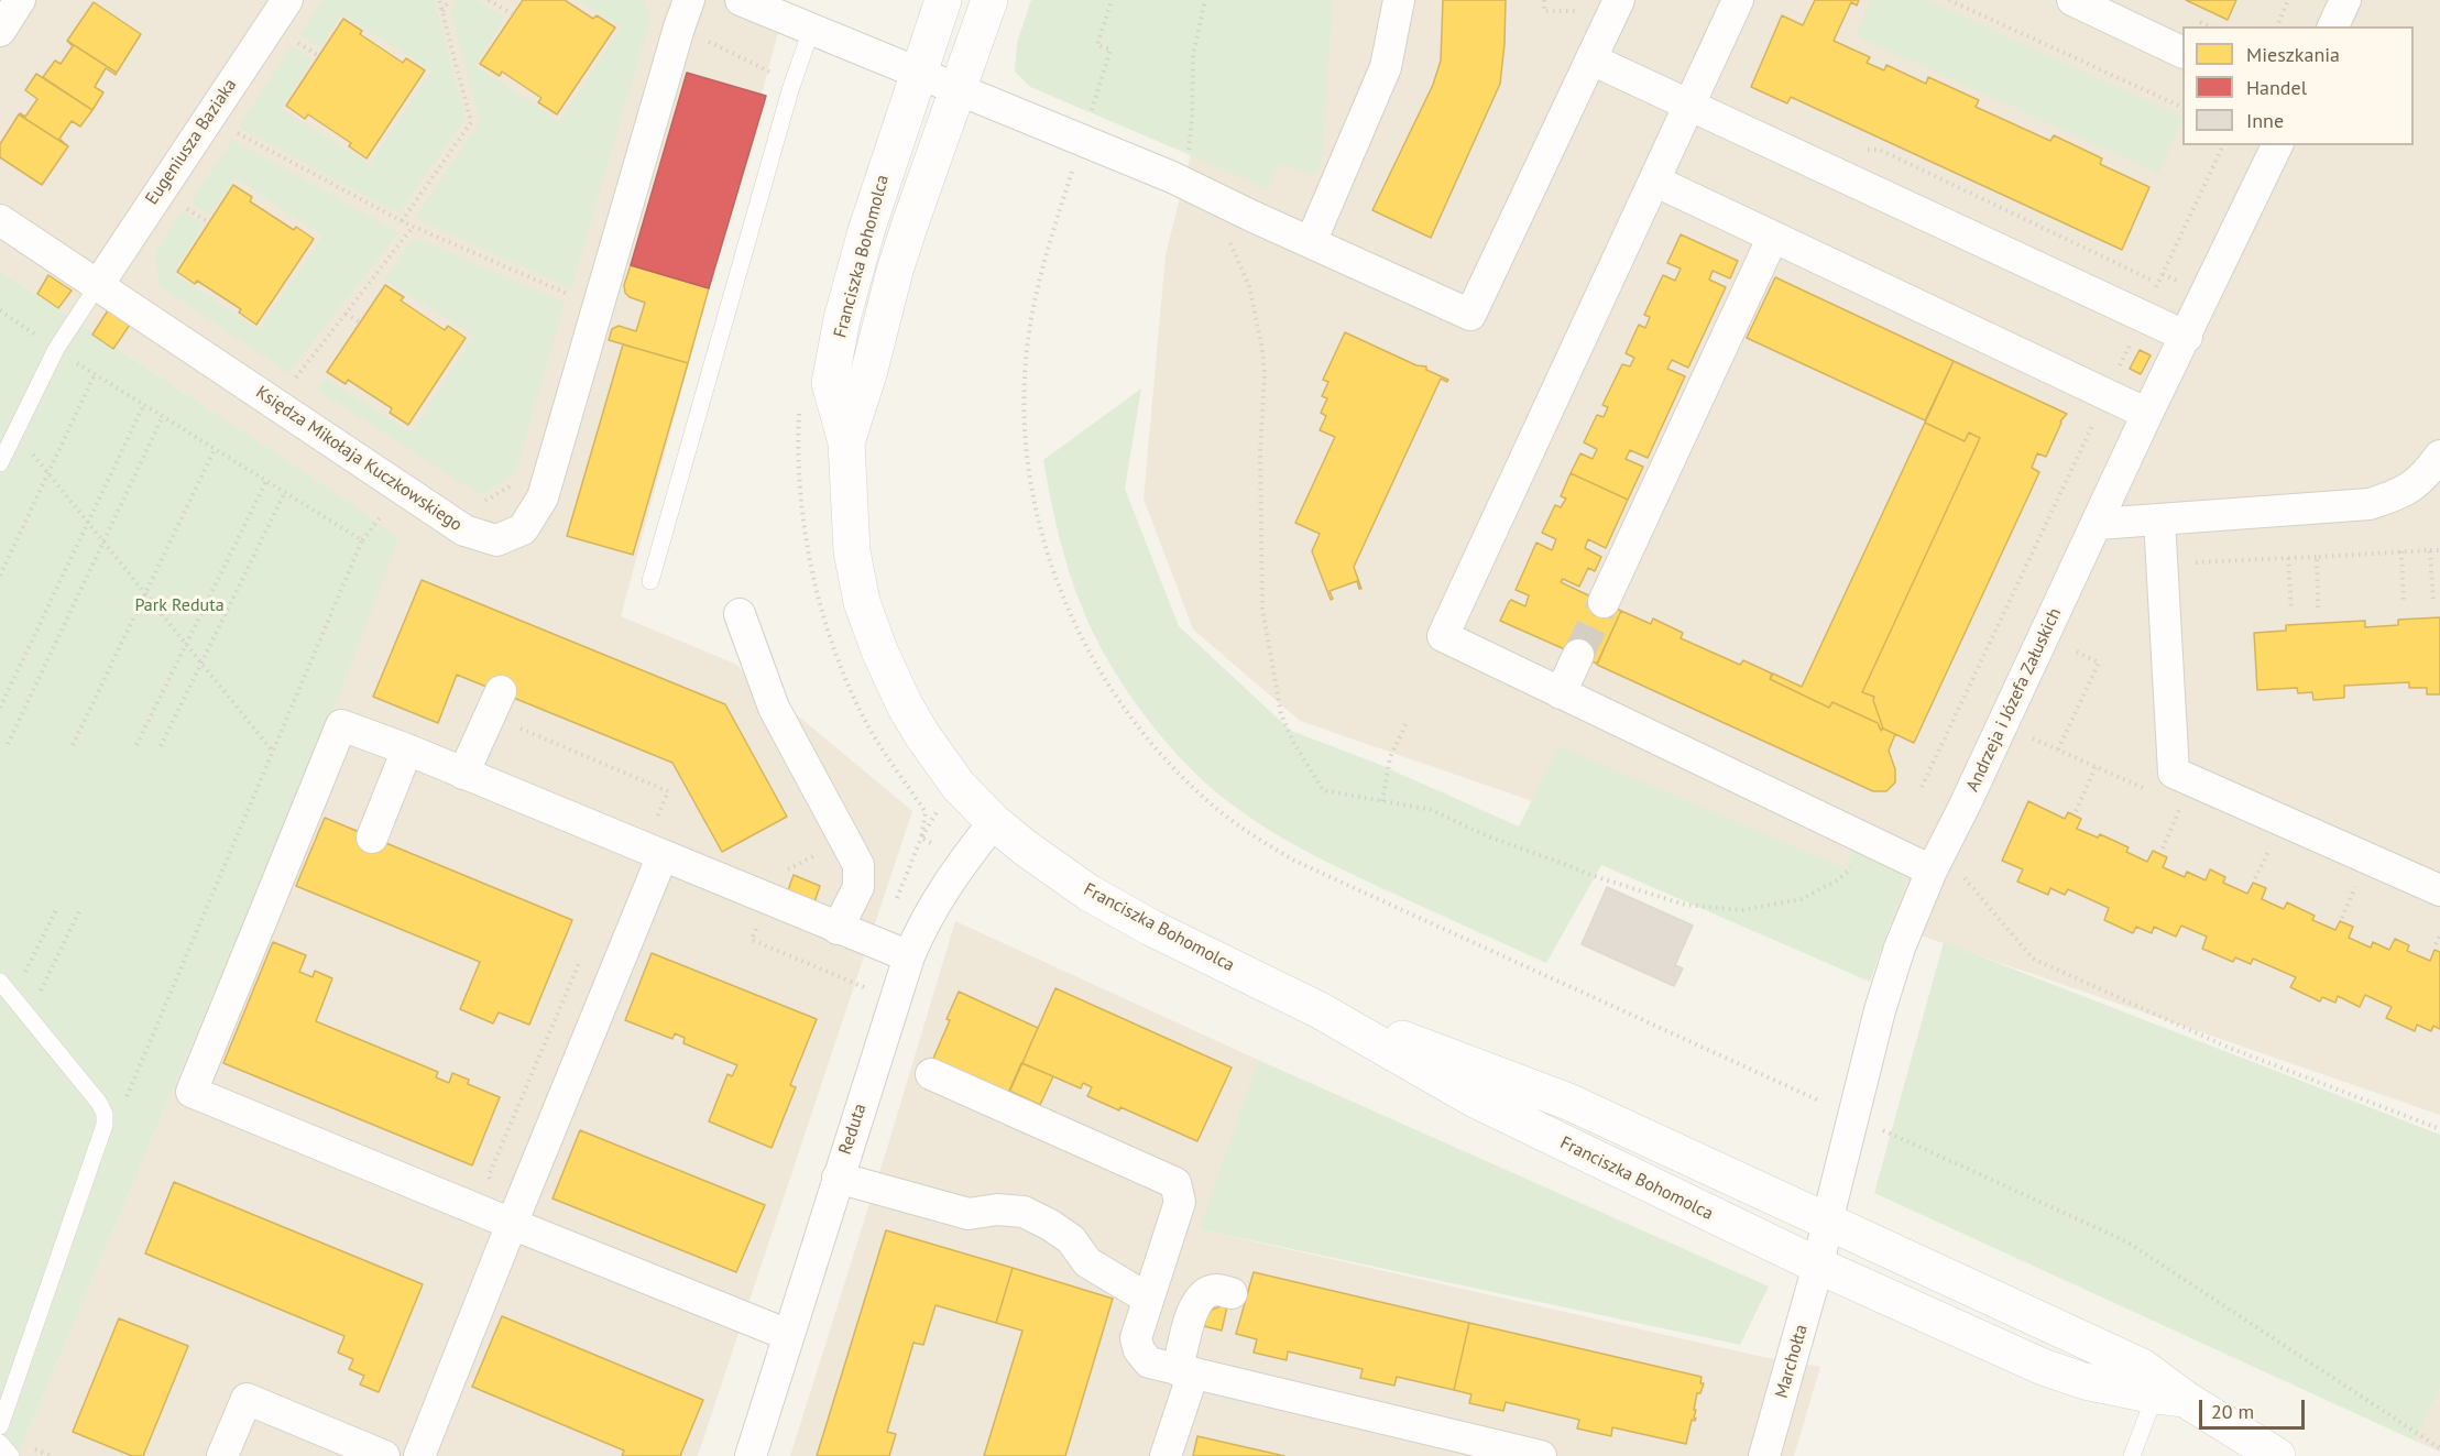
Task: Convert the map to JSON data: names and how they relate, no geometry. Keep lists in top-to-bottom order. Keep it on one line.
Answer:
{"streets":{"street":["Eugeniusza Baziaka","Franciszka Bohomolca","Księdza Mikołaja Kuczkowskiego","Andrzeja i Józefa Załuskich","Reduta","Marchołta"]},"crossings":[["Eugeniusza Baziaka","Księdza Mikołaja Kuczkowskiego"],["Franciszka Bohomolca","Andrzeja i Józefa Załuskich"],["Franciszka Bohomolca","Reduta"],["Franciszka Bohomolca","Marchołta"]],"parks":["Park Reduta"],"legend":["Mieszkania","Handel","Inne"],"scale_bar":"20 m"}
